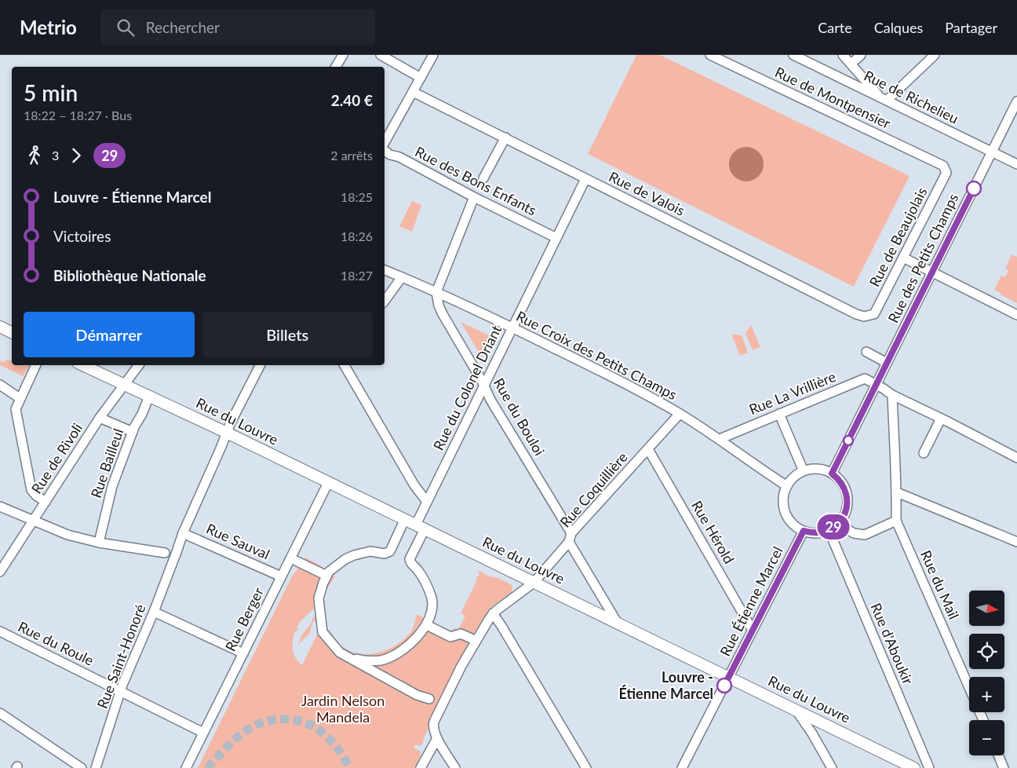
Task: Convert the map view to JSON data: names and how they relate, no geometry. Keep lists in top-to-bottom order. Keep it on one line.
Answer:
{"streets":{"main road":["Rue du Louvre"],"street":["Rue de Richelieu","Rue de Montpensier","Rue des Bons Enfants","Rue de Valois","Rue de Beaujolais","Rue des Petits Champs","Rue Croix des Petits Champs","Rue du Colonel Driant","Rue La Vrillière","Rue du Bouloi","Rue de Rivoli","Rue Bailleul","Rue Coquillière","Rue Hérold","Rue Sauval","Rue du Mail","Rue Étienne Marcel","Rue Berger","Rue du Roule","Rue d'Aboukir","Rue Saint-Honoré"]},"crossings":[["Rue de Richelieu","Rue des Petits Champs"],["Rue de Montpensier","Rue de Beaujolais"],["Rue des Bons Enfants","Rue du Colonel Driant"],["Rue de Valois","Rue de Beaujolais"],["Rue de Valois","Rue du Colonel Driant"],["Rue des Petits Champs","Rue Croix des Petits Champs"],["Rue des Petits Champs","Rue La Vrillière"],["Rue des Petits Champs","Rue Étienne Marcel"],["Rue des Petits Champs","Rue d'Aboukir"],["Rue Croix des Petits Champs","Rue du Colonel Driant"],["Rue Croix des Petits Champs","Rue La Vrillière"],["Rue Croix des Petits Champs","Rue du Bouloi"],["Rue Croix des Petits Champs","Rue Coquillière"],["Rue Croix des Petits Champs","Rue Étienne Marcel"],["Rue Croix des Petits Champs","Rue d'Aboukir"],["Rue du Colonel Driant","Rue du Bouloi"],["Rue du Colonel Driant","Rue du Louvre"],["Rue du Bouloi","Rue du Louvre"],["Rue du Bouloi","Rue Coquillière"],["Rue du Louvre","Rue de Rivoli"],["Rue du Louvre","Rue Bailleul"],["Rue du Louvre","Rue Coquillière"],["Rue du Louvre","Rue Étienne Marcel"],["Rue du Louvre","Rue Berger"],["Rue du Louvre","Rue Saint-Honoré"],["Rue Coquillière","Rue Hérold"],["Rue Hérold","Rue Étienne Marcel"],["Rue Sauval","Rue Berger"],["Rue Sauval","Rue Saint-Honoré"],["Rue Étienne Marcel","Rue d'Aboukir"],["Rue Berger","Rue du Roule"],["Rue du Roule","Rue Saint-Honoré"]],"parks":["Jardin Nelson Mandela"],"places":["Louvre - Étienne Marcel"],"lines":["bus line 29"],"north":"right","page":{"header":"Metrio","search":"Rechercher","nav":["Carte","Calques","Partager"],"on_map":"29","heading":["5 min","18:22 – 18:27 · Bus","2.40 €"],"legs":["3","29","2 arrêts"],"list":[{"name":"Louvre - Étienne Marcel","value":"18:25"},{"name":"Victoires","value":"18:26"},{"name":"Bibliothèque Nationale","value":"18:27"}],"buttons":["Démarrer","Billets"],"map_buttons":["+","−"]}}
